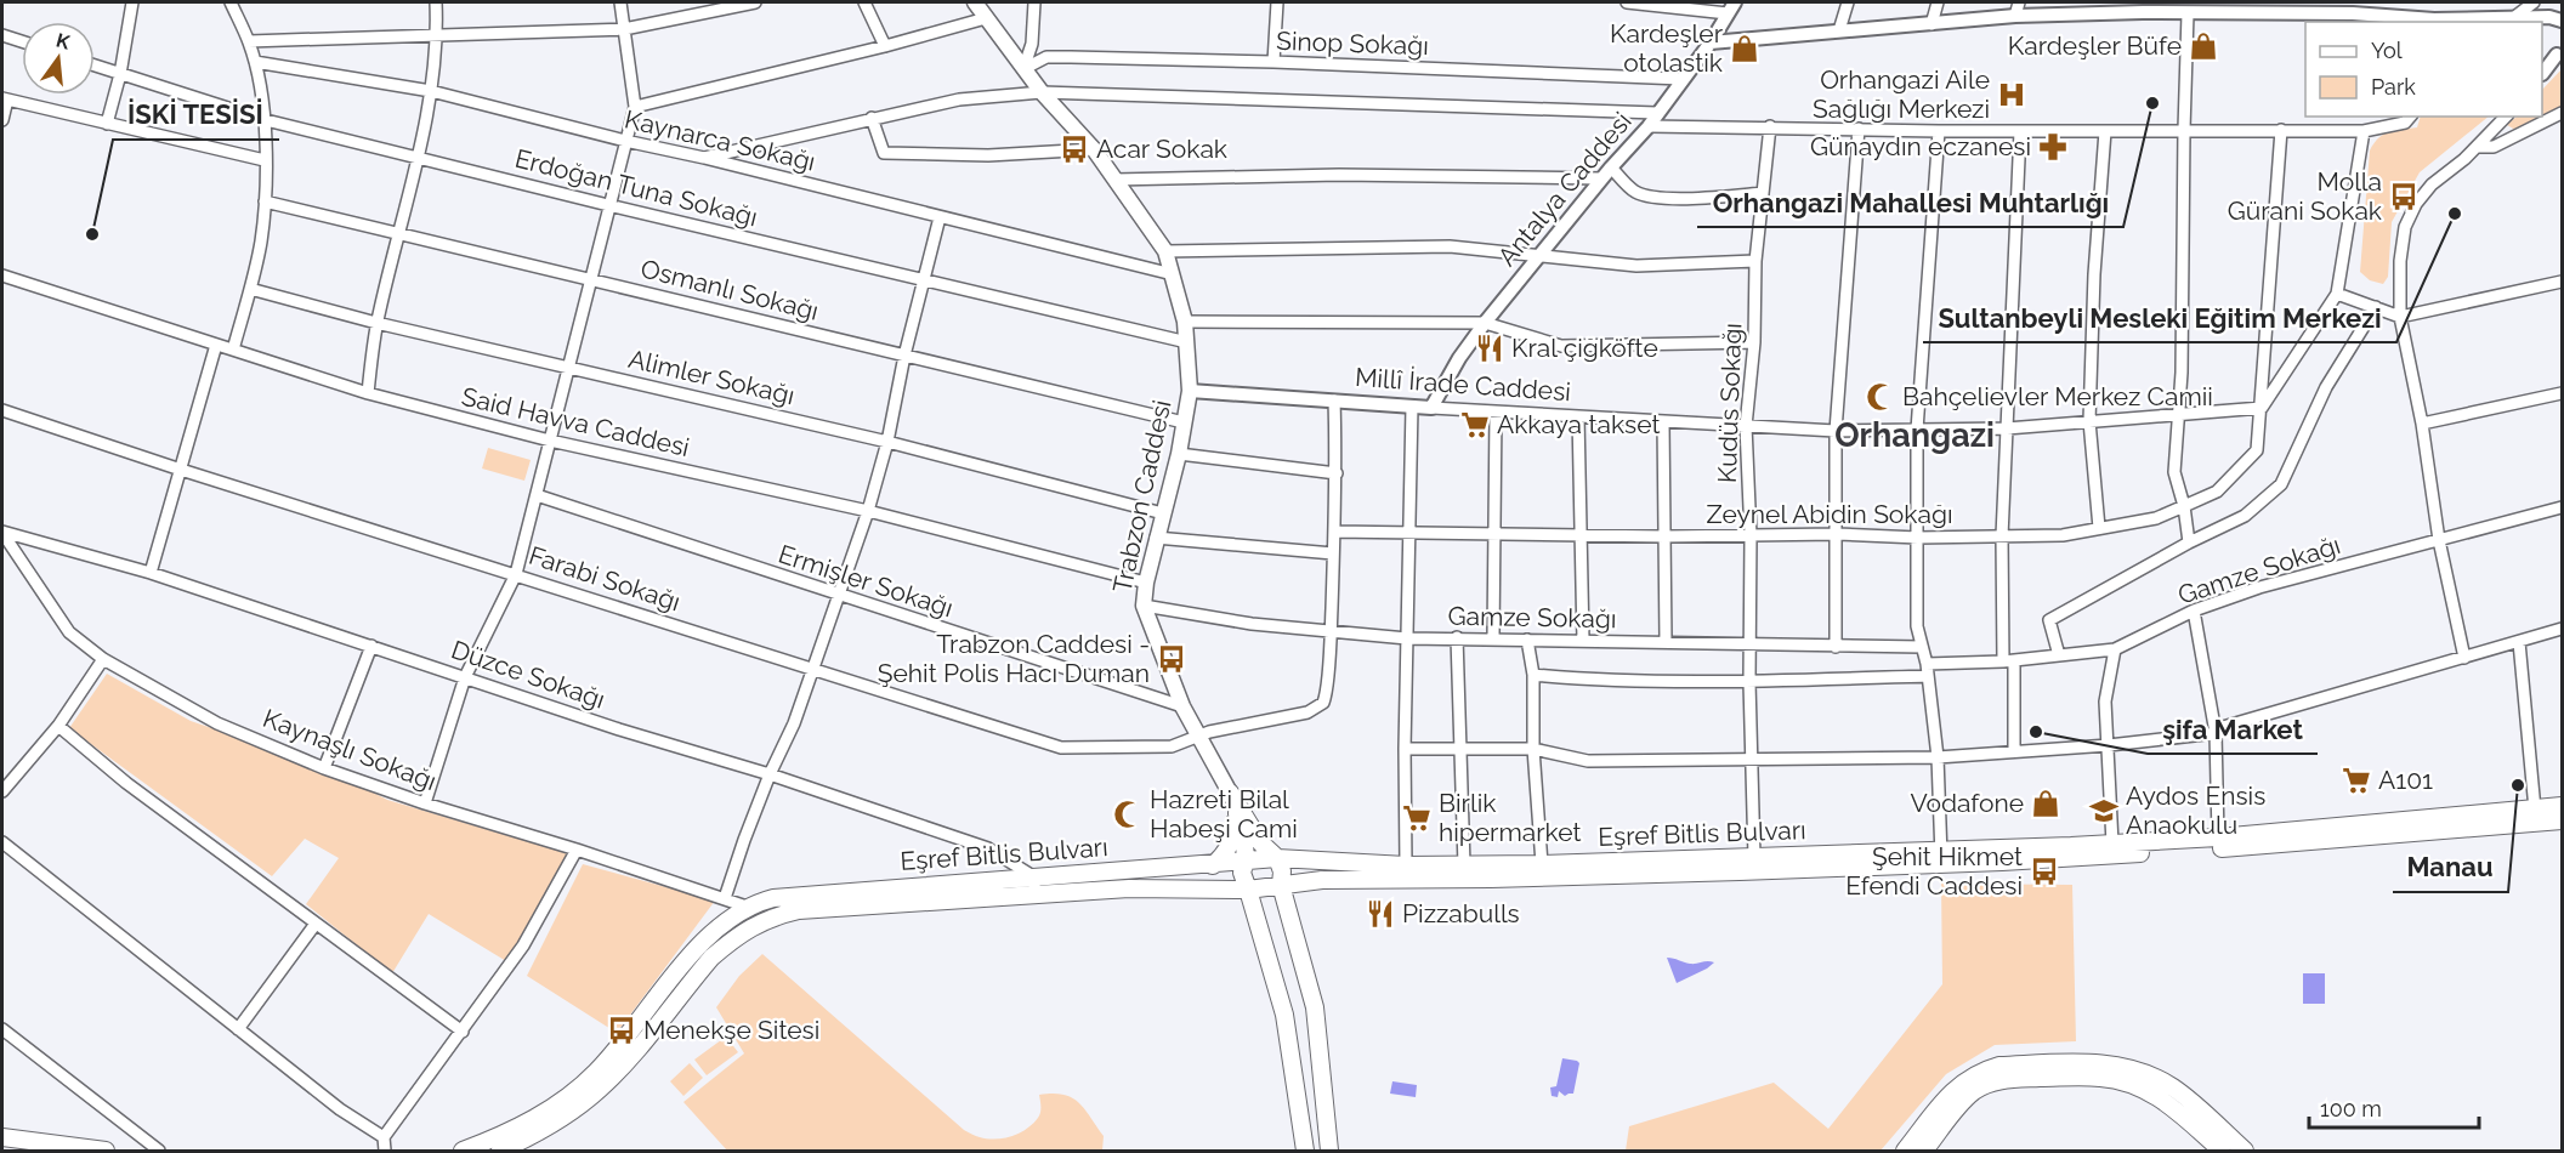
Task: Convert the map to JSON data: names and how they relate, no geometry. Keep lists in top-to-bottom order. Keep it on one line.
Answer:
{"streets":{"main road":["Trabzon Caddesi","Eşref Bitlis Bulvarı"],"street":["Sinop Sokağı","Kaynarca Sokağı","Erdoğan Tuna Sokağı","Antalya Caddesi","Osmanlı Sokağı","Alimler Sokağı","Millî İrade Caddesi","Kudüs Sokağı","Said Havva Caddesi","Zeynel Abidin Sokağı","Gamze Sokağı","Farabi Sokağı","Ermişler Sokağı","Düzce Sokağı","Kaynaşlı Sokağı"]},"crossings":[["Sinop Sokağı","Antalya Caddesi"],["Sinop Sokağı","Trabzon Caddesi"],["Kaynarca Sokağı","Trabzon Caddesi"],["Erdoğan Tuna Sokağı","Trabzon Caddesi"],["Antalya Caddesi","Millî İrade Caddesi"],["Osmanlı Sokağı","Trabzon Caddesi"],["Alimler Sokağı","Trabzon Caddesi"],["Millî İrade Caddesi","Kudüs Sokağı"],["Millî İrade Caddesi","Trabzon Caddesi"],["Millî İrade Caddesi","Zeynel Abidin Sokağı"],["Kudüs Sokağı","Zeynel Abidin Sokağı"],["Kudüs Sokağı","Gamze Sokağı"],["Kudüs Sokağı","Eşref Bitlis Bulvarı"],["Said Havva Caddesi","Trabzon Caddesi"],["Trabzon Caddesi","Gamze Sokağı"],["Trabzon Caddesi","Farabi Sokağı"],["Trabzon Caddesi","Ermişler Sokağı"],["Trabzon Caddesi","Eşref Bitlis Bulvarı"],["Gamze Sokağı","Farabi Sokağı"],["Düzce Sokağı","Kaynaşlı Sokağı"],["Düzce Sokağı","Eşref Bitlis Bulvarı"],["Kaynaşlı Sokağı","Eşref Bitlis Bulvarı"]],"districts":["Orhangazi"],"places":{"shop":["Kardeşler Büfe","Kardeşler otolastik","Vodafone"],"hospital":["Orhangazi Aile Sağlığı Merkezi"],"other":["Orhangazi Mahallesi Muhtarlığı","Sultanbeyli Mesleki Eğitim Merkezi","İSKİ TESİSİ","şifa Market","Manau"],"pharmacy":["Günaydın eczanesi"],"bus stop":["Acar Sokak","Molla Gürani Sokak","Trabzon Caddesi - Şehit Polis Hacı Duman","Şehit Hikmet Efendi Caddesi","Menekşe Sitesi"],"restaurant":["Kral çiğköfte","Pizzabulls"],"mosque":["Bahçelievler Merkez Camii","Hazreti Bilal Habeşi Cami"],"supermarket":["Akkaya takset","A101","Birlik hipermarket"],"school or university":["Aydos Ensis Anaokulu"]},"legend":["Yol","Park"],"scale_bar":"100 m","north":"top"}
